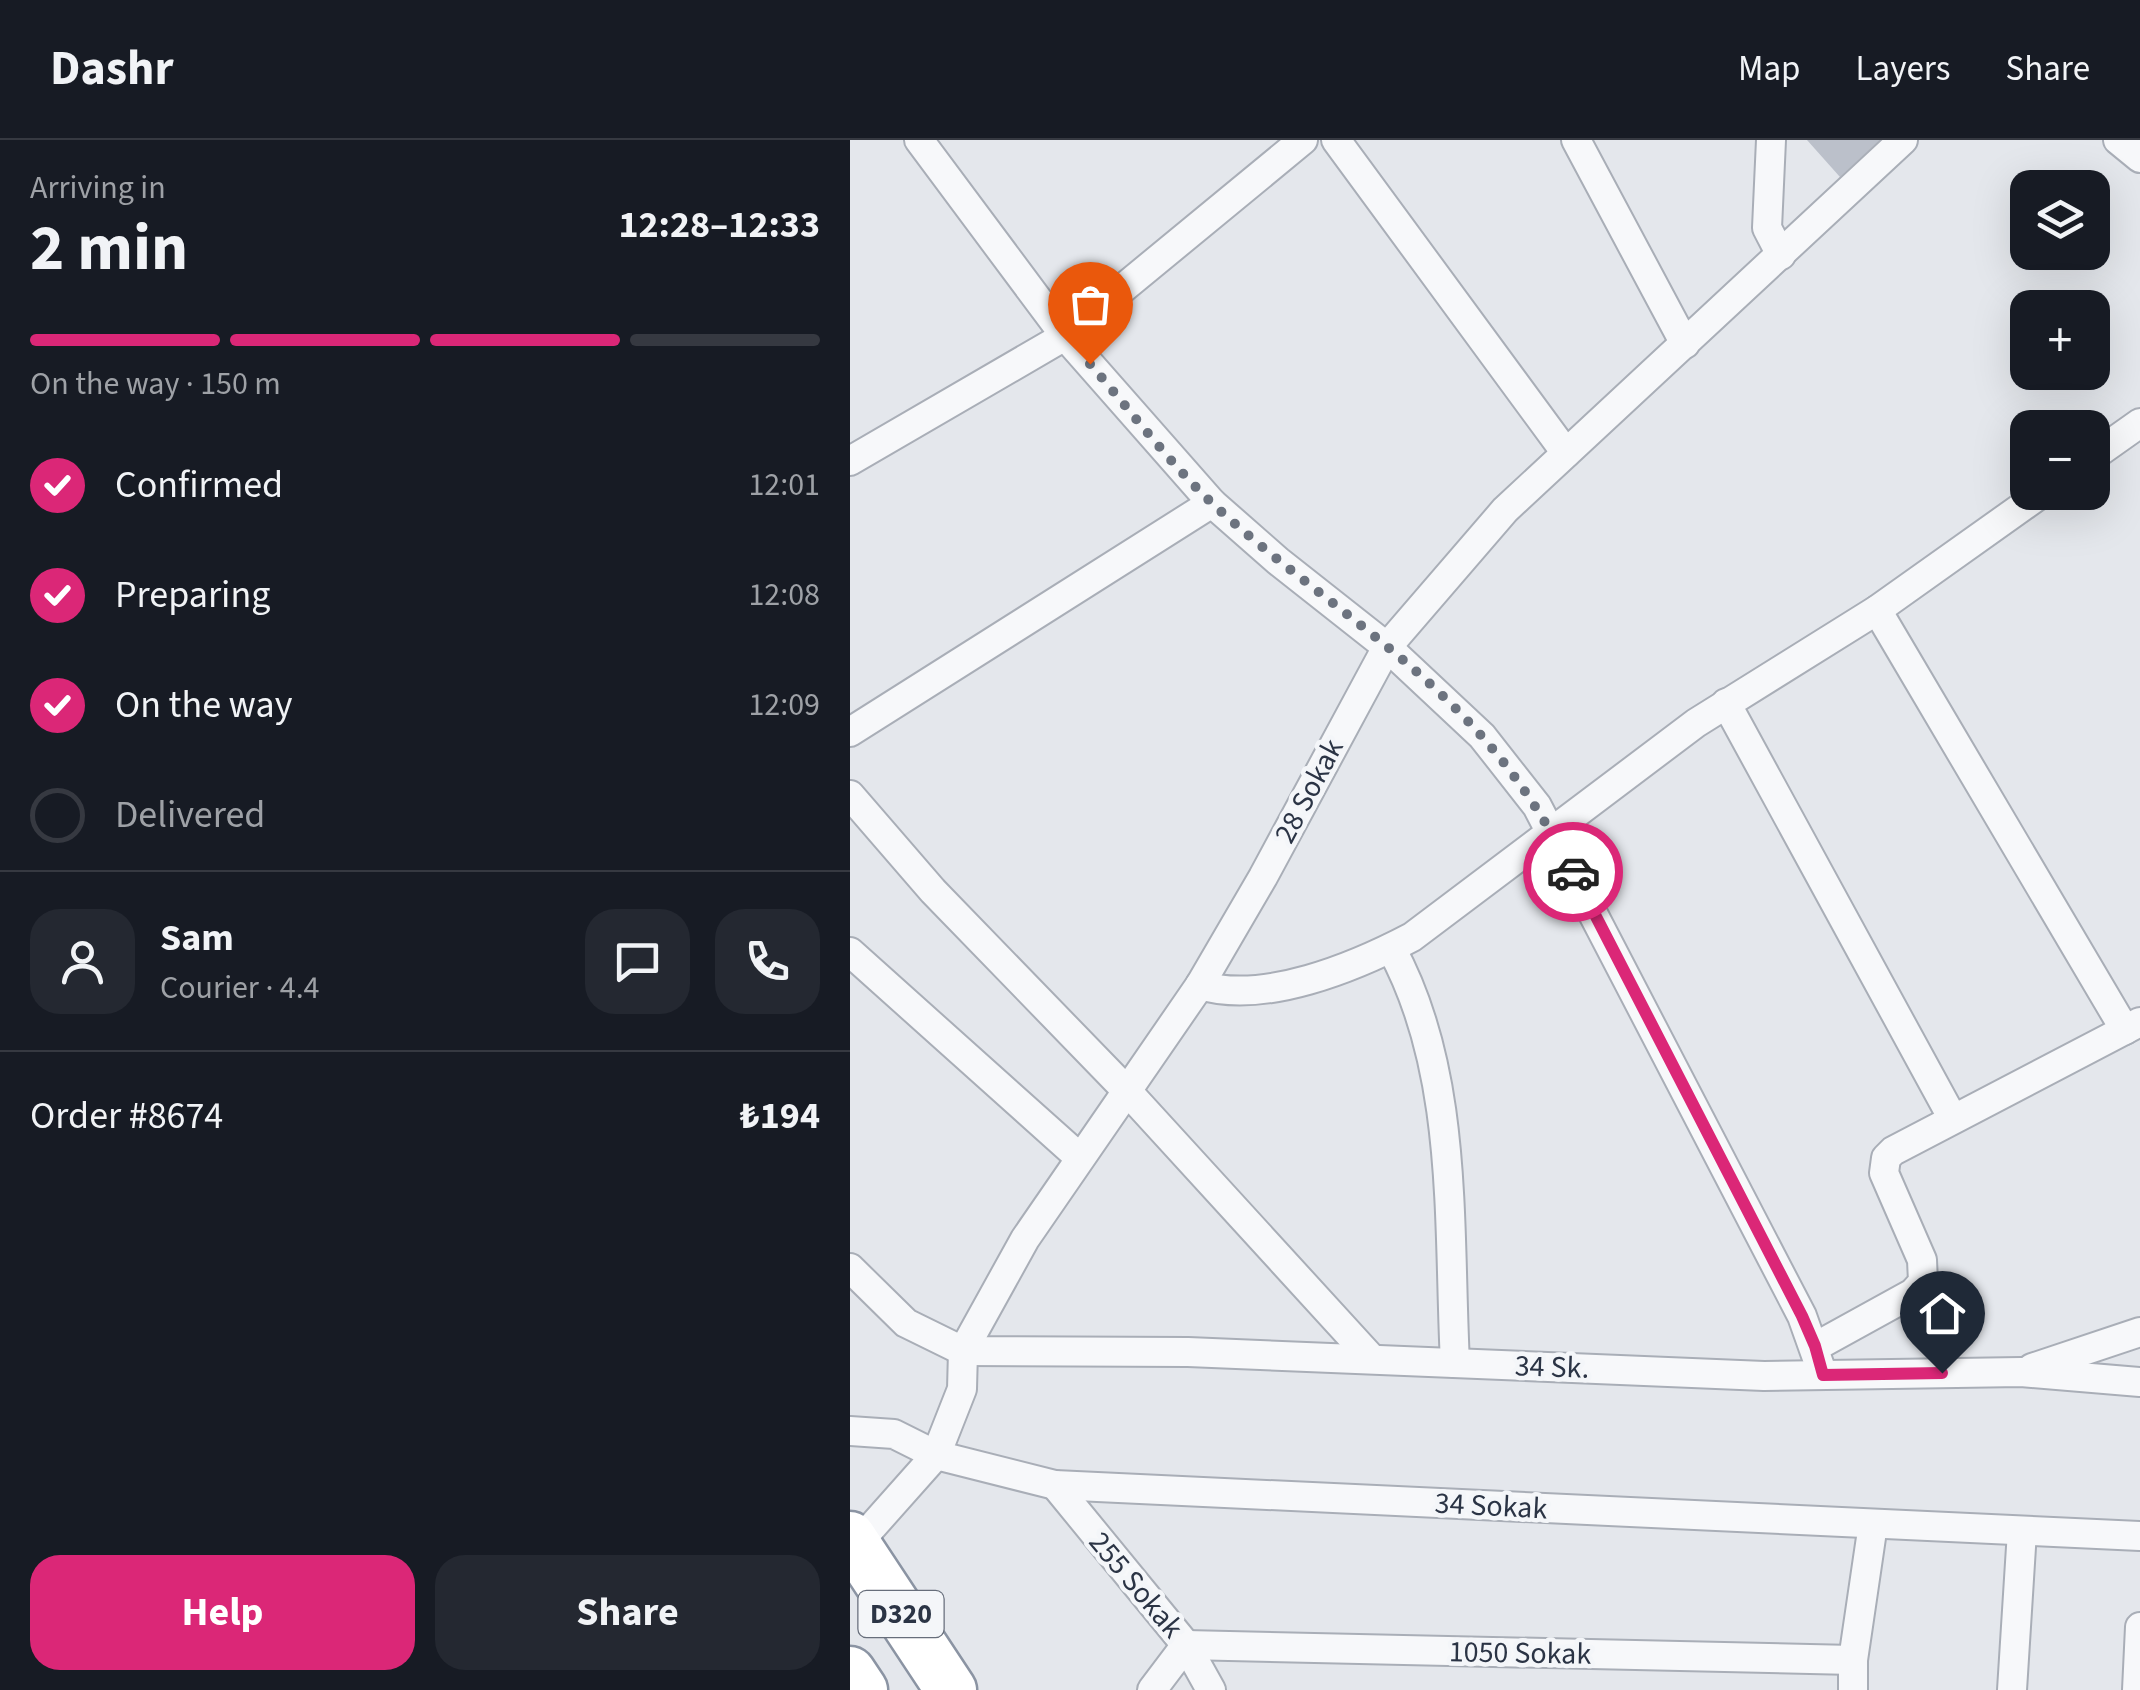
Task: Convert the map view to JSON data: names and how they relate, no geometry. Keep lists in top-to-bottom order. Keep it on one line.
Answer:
{"streets":{"highway":["D320"],"street":["28 Sokak","34 Sk.","34 Sokak","255 Sokak","1050 Sokak"]},"crossings":[["28 Sokak","34 Sk."],["28 Sokak","34 Sokak"],["28 Sokak","D320"],["34 Sokak","255 Sokak"],["255 Sokak","1050 Sokak"]],"page":{"header":"Dashr","nav":["Map","Layers","Share"],"heading":["2 min","Arriving in","12:28–12:33"],"panel":["Sam","Courier · 4.4","Order #8674","₺194"],"map_buttons":["+","−"],"bar":"On the way · 150 m","list":[["Confirmed","12:01"],["Preparing","12:08"],["On the way","12:09"],"Delivered"],"buttons":["Help","Share"]}}
